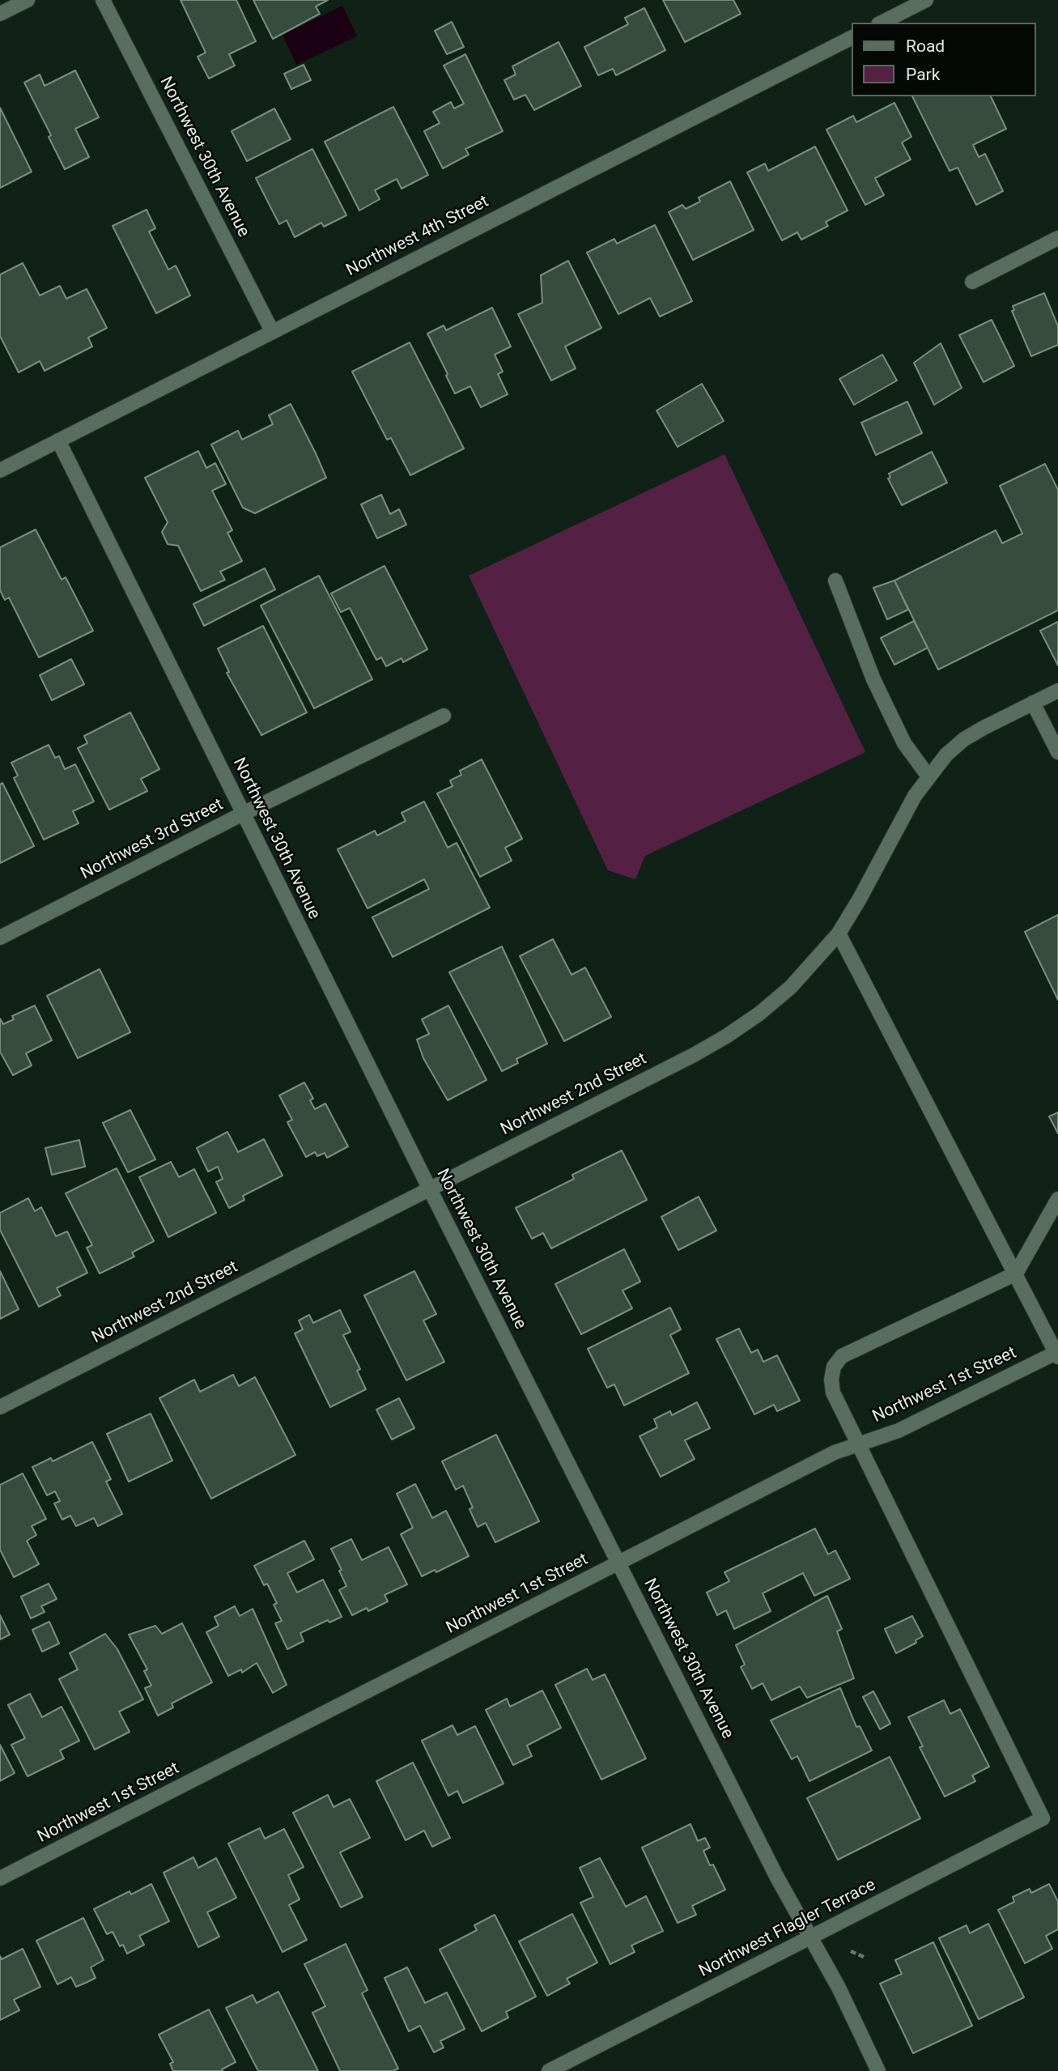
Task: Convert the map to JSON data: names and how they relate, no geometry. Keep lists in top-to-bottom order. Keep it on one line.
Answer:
{"streets":{"street":["Northwest 30th Avenue","Northwest 4th Street","Northwest 3rd Street","Northwest 2nd Street","Northwest 1st Street","Northwest Flagler Terrace"]},"crossings":[["Northwest 30th Avenue","Northwest 4th Street"],["Northwest 30th Avenue","Northwest 3rd Street"],["Northwest 30th Avenue","Northwest 2nd Street"],["Northwest 30th Avenue","Northwest 1st Street"],["Northwest 30th Avenue","Northwest Flagler Terrace"],["Northwest 1st Street","Northwest Flagler Terrace"]],"legend":["Road","Park"]}
